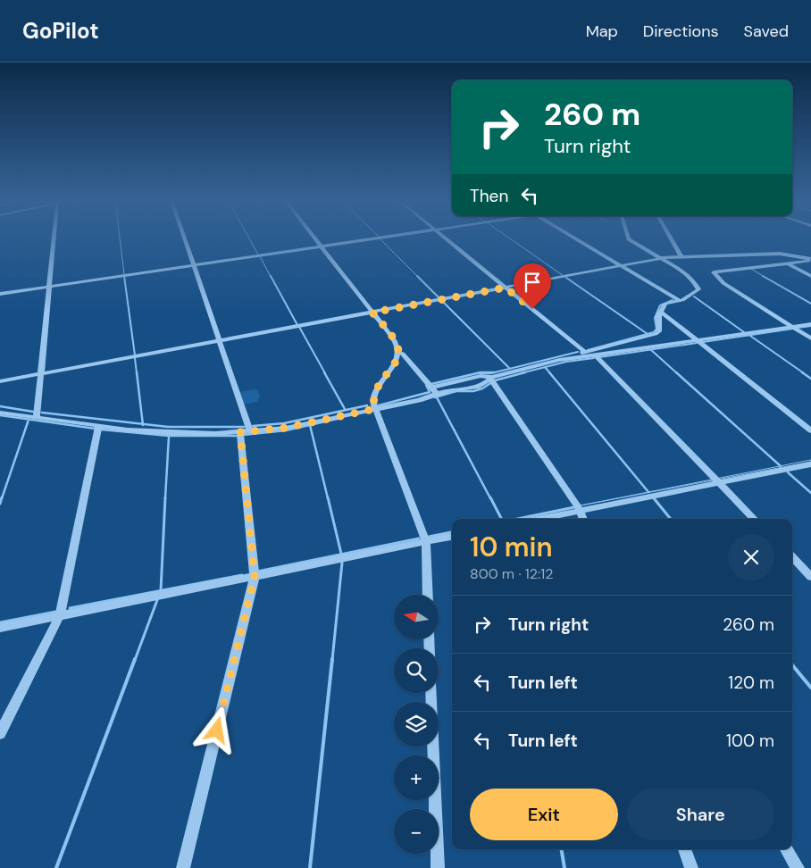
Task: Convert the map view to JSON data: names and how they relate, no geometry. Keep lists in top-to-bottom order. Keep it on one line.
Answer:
{"north":"left","page":{"header":"GoPilot","nav":["Map","Directions","Saved"],"turn":["260 m","Turn right"],"then":"Then","heading":["10 min","800 m · 12:12"],"map_buttons":["+","−"],"list":[{"name":"Turn right","value":"260 m"},{"name":"Turn left","value":"120 m"},{"name":"Turn left","value":"100 m"}],"buttons":["Exit","Share"]}}
